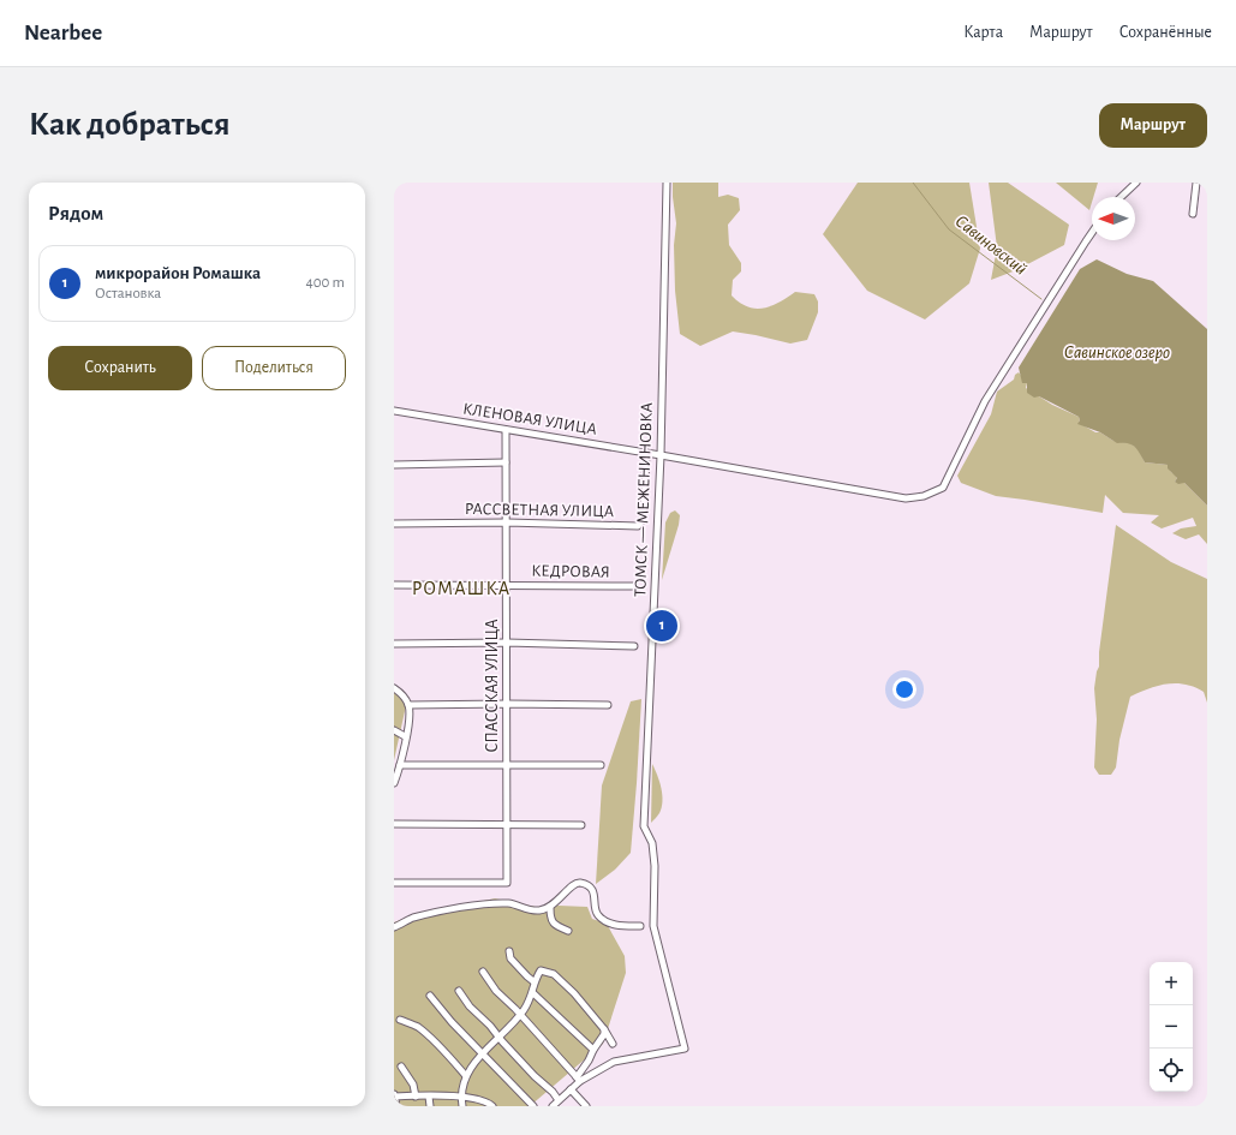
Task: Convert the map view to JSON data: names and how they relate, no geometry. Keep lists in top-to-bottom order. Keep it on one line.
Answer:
{"streets":{"street":["КЛЕНОВАЯ УЛИЦА","ТОМСК — МЕЖЕНИНОВКА","РАССВЕТНАЯ УЛИЦА","КЕДРОВАЯ","СПАССКАЯ УЛИЦА"]},"crossings":[["КЛЕНОВАЯ УЛИЦА","ТОМСК — МЕЖЕНИНОВКА"],["КЛЕНОВАЯ УЛИЦА","РАССВЕТНАЯ УЛИЦА"],["КЛЕНОВАЯ УЛИЦА","СПАССКАЯ УЛИЦА"],["РАССВЕТНАЯ УЛИЦА","СПАССКАЯ УЛИЦА"],["КЕДРОВАЯ","СПАССКАЯ УЛИЦА"]],"districts":["РОМАШКА"],"water":["Савиновский","Савинское озеро"],"north":"left","page":{"header":"Nearbee","nav":["Карта","Маршрут","Сохранённые"],"buttons":["Маршрут",["Сохранить","Поделиться"]],"title":"Как добраться","heading":"Рядом","list":[{"mark":"1","name":"микрорайон Ромашка","note":"Остановка","value":"400 m"}],"pins":"1","map_buttons":["+","−"]}}
